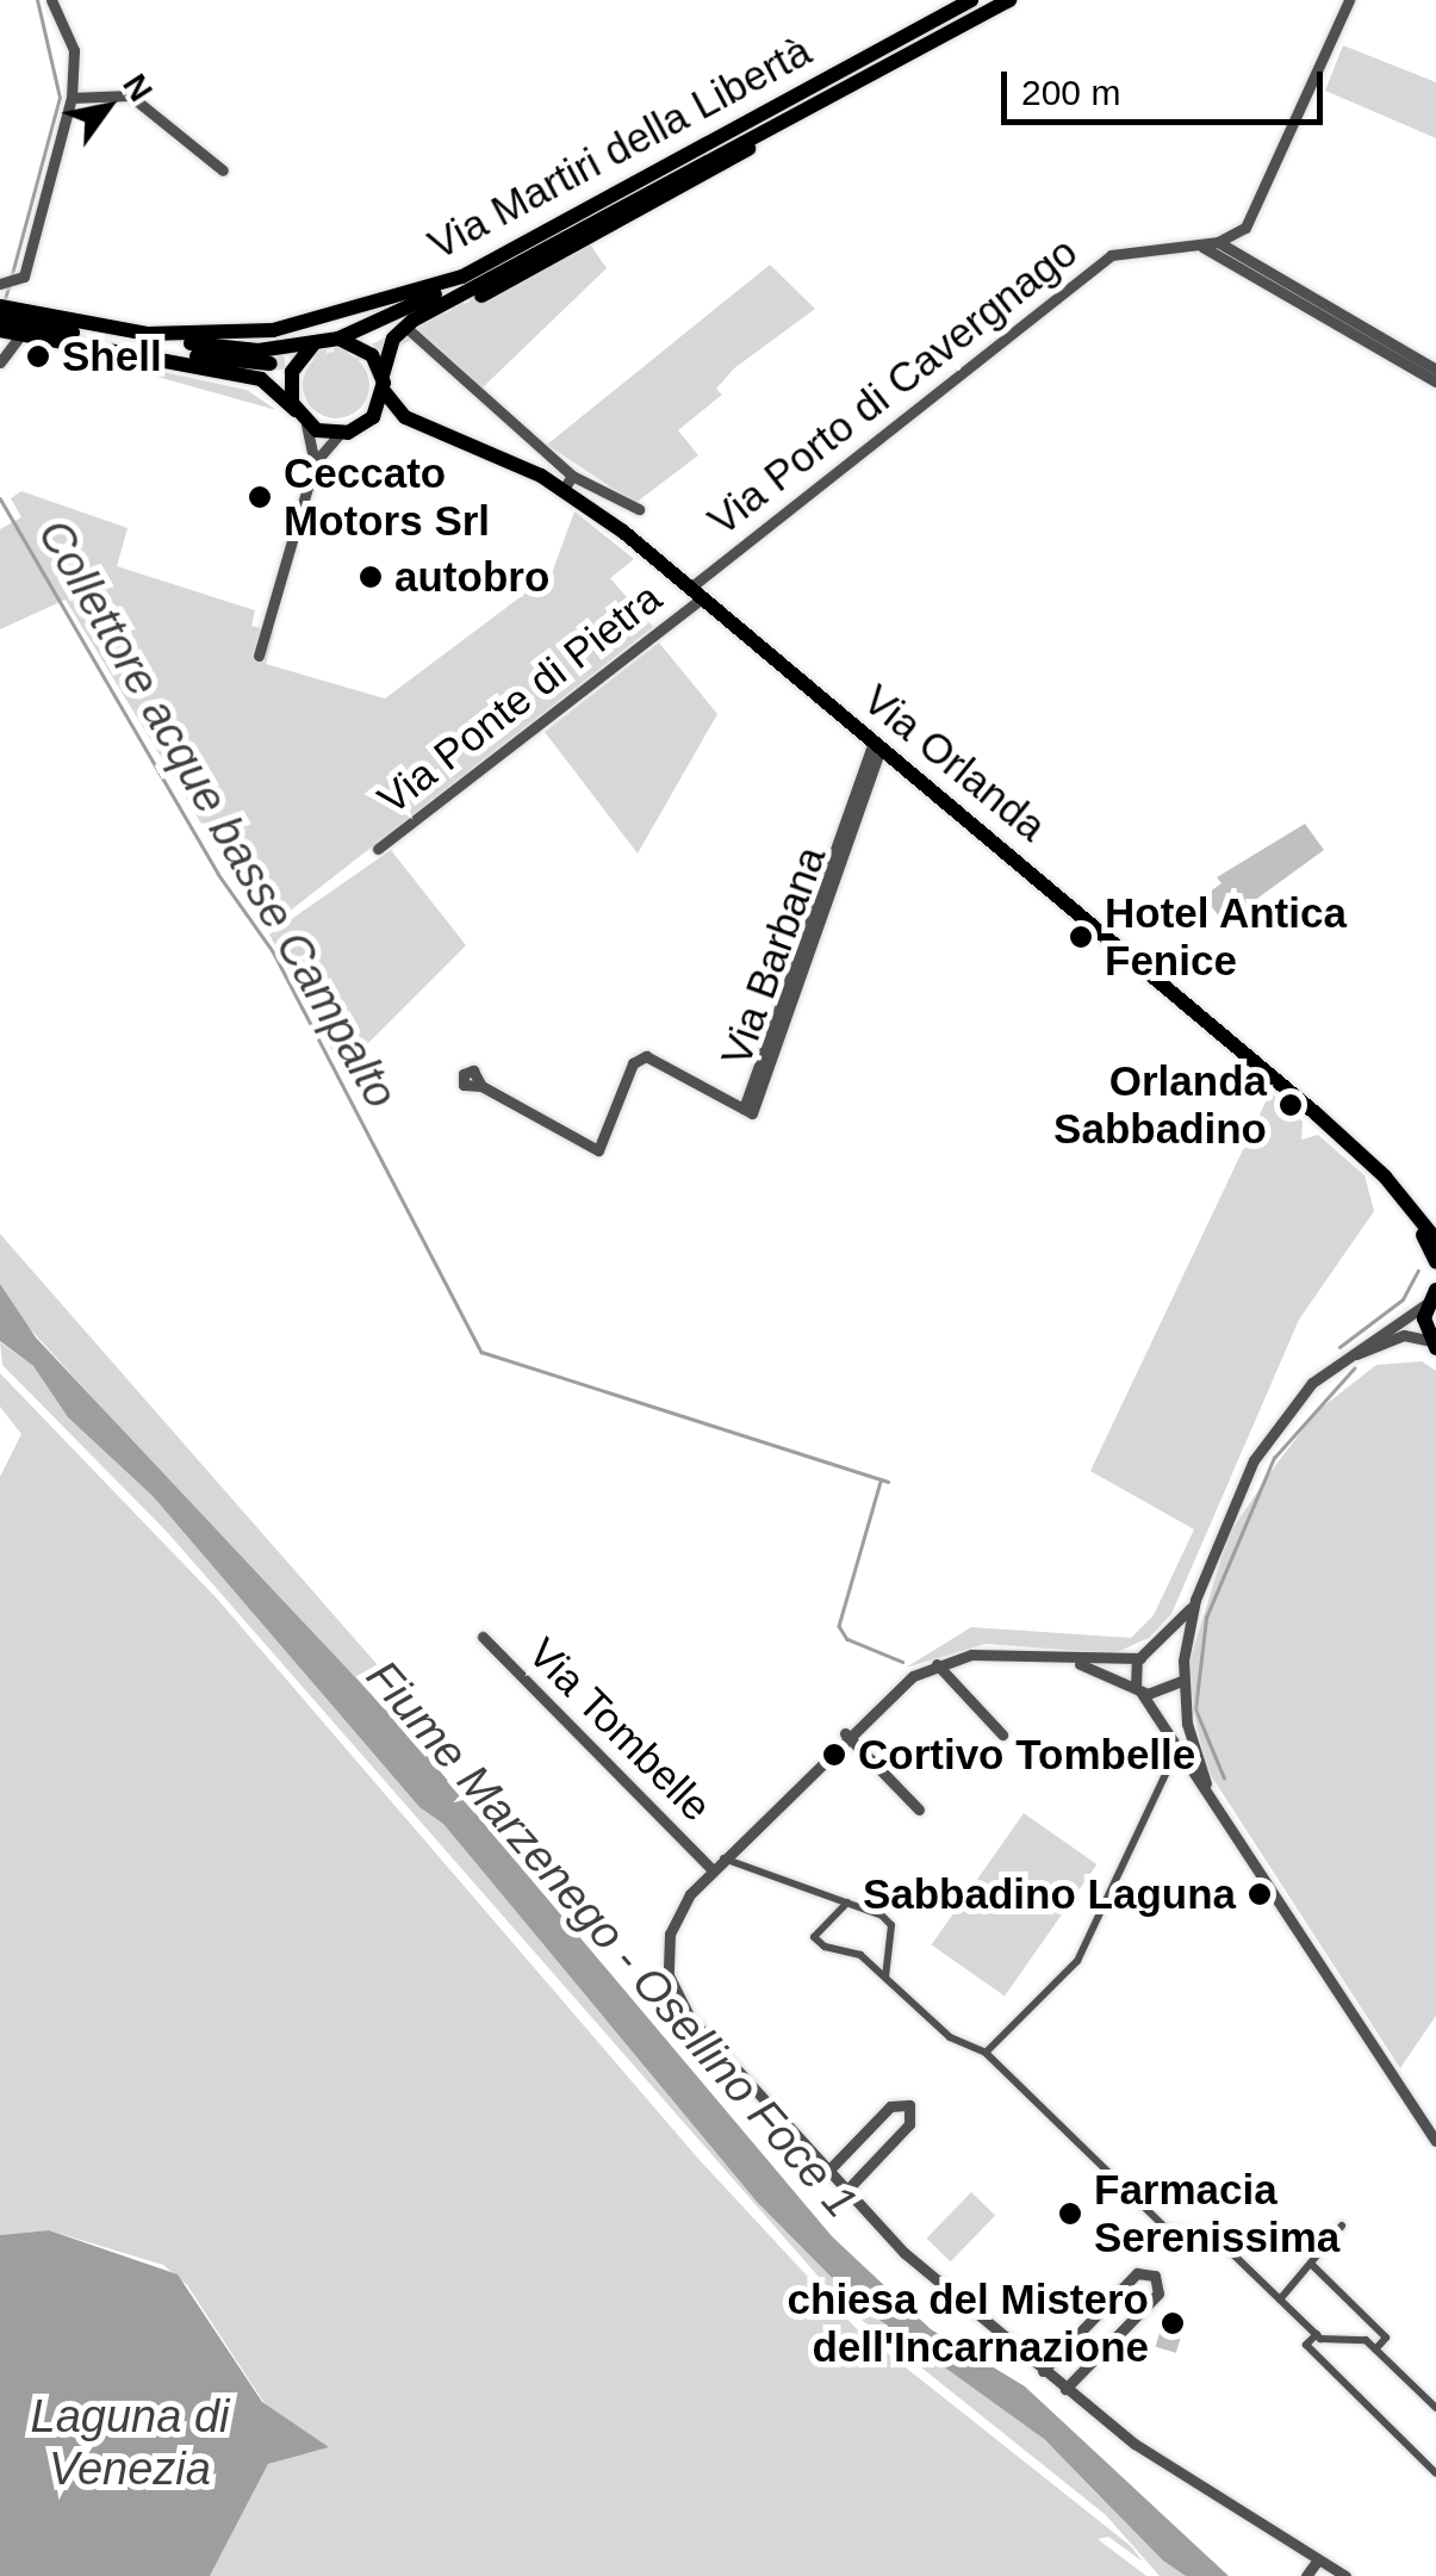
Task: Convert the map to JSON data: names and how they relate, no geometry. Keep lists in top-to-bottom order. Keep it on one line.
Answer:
{"streets":{"main road":["Via Martiri della Libertà","Via Orlanda"],"street":["Via Porto di Cavergnago","Via Ponte di Pietra","Via Barbana","Via Tombelle"]},"crossings":[["Via Porto di Cavergnago","Via Ponte di Pietra"],["Via Porto di Cavergnago","Via Orlanda"],["Via Ponte di Pietra","Via Orlanda"],["Via Orlanda","Via Barbana"]],"water":["Collettore acque basse Campalto","Fiume Marzenego - Osellino Foce 1","Laguna di Venezia"],"places":["Shell","Ceccato Motors Srl","autobro","Hotel Antica Fenice","Orlanda Sabbadino","Cortivo Tombelle","Sabbadino Laguna","Farmacia Serenissima","chiesa del Mistero dell'Incarnazione"],"scale_bar":"200 m","north":"top right"}
